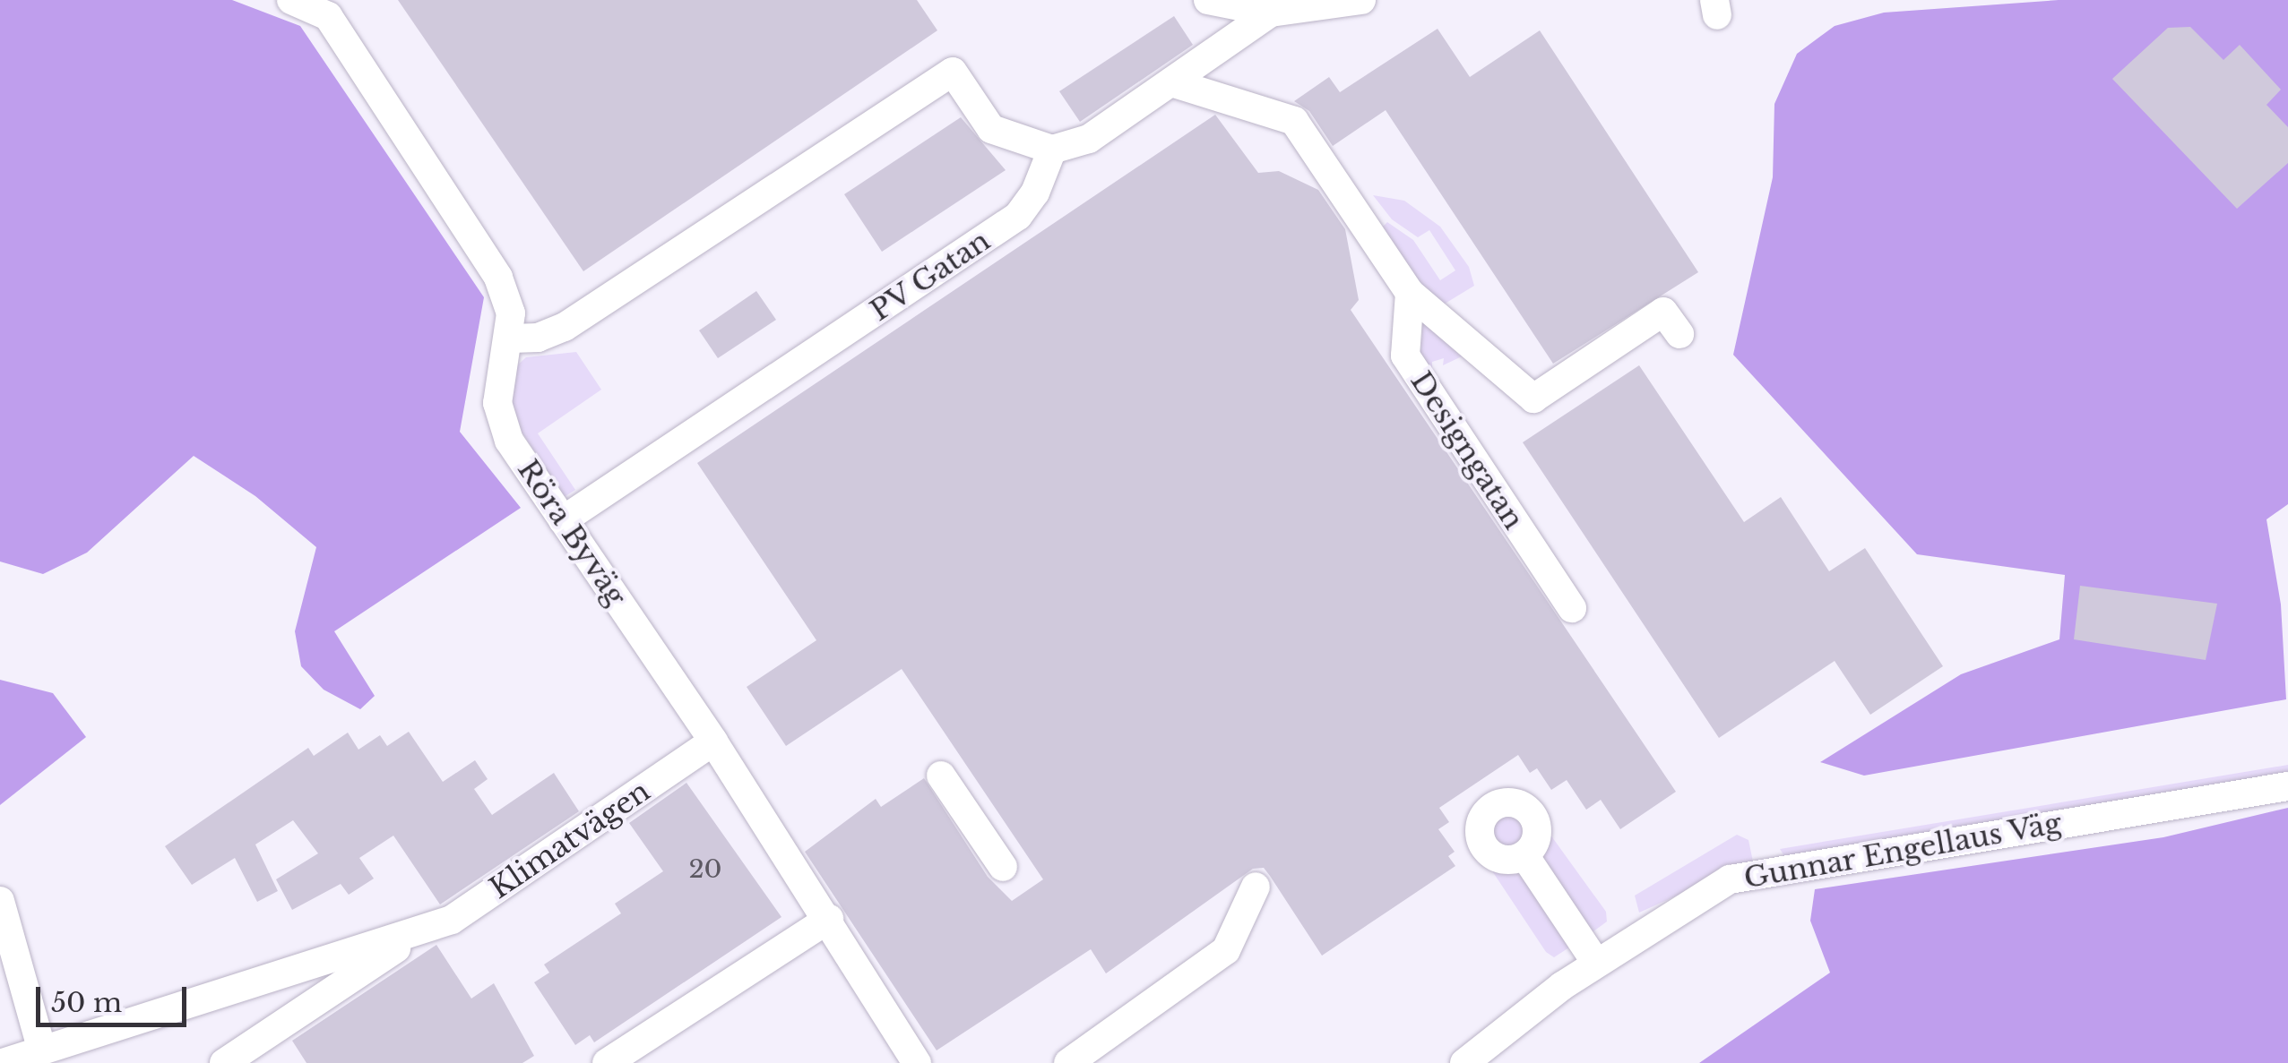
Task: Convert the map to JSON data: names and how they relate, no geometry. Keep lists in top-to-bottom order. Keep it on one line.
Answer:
{"streets":{"street":["PV Gatan","Designgatan","Röra Byväg","Klimatvägen","Gunnar Engellaus Väg"]},"crossings":[["PV Gatan","Röra Byväg"],["Röra Byväg","Klimatvägen"]],"house_numbers":["20"],"scale_bar":"50 m"}
